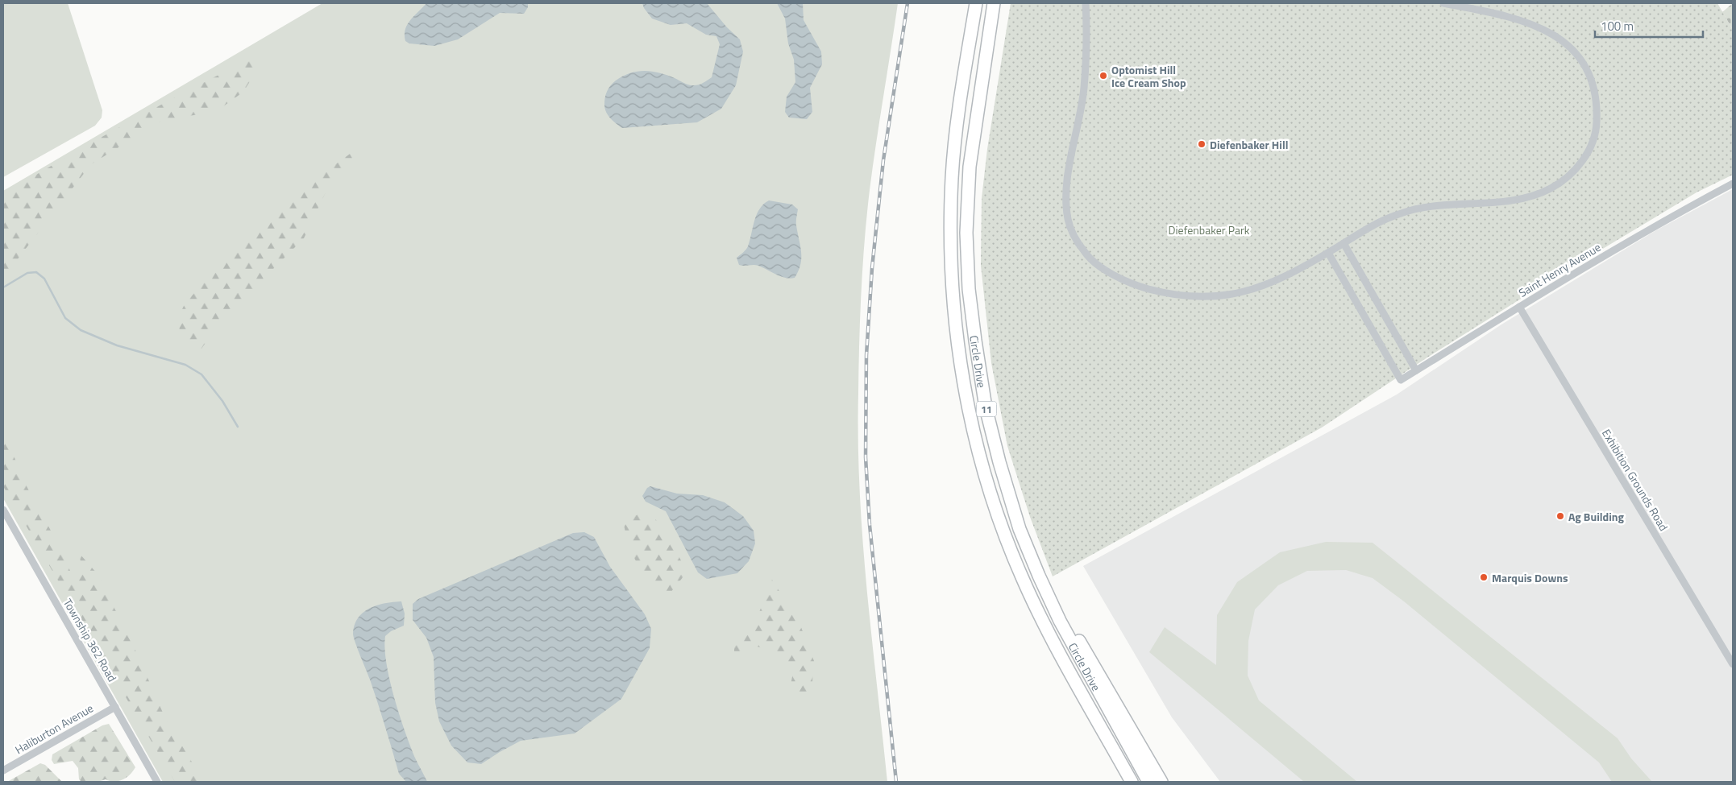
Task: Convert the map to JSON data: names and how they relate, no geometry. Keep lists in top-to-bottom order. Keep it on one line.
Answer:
{"streets":{"highway":["Circle Drive","11"],"street":["Saint Henry Avenue","Exhibition Grounds Road","Township 362 Road","Haliburton Avenue"]},"crossings":[["Saint Henry Avenue","Exhibition Grounds Road"],["Township 362 Road","Haliburton Avenue"]],"parks":["Diefenbaker Park"],"places":["Optomist Hill Ice Cream Shop","Diefenbaker Hill","Ag Building","Marquis Downs"],"scale_bar":"100 m"}
